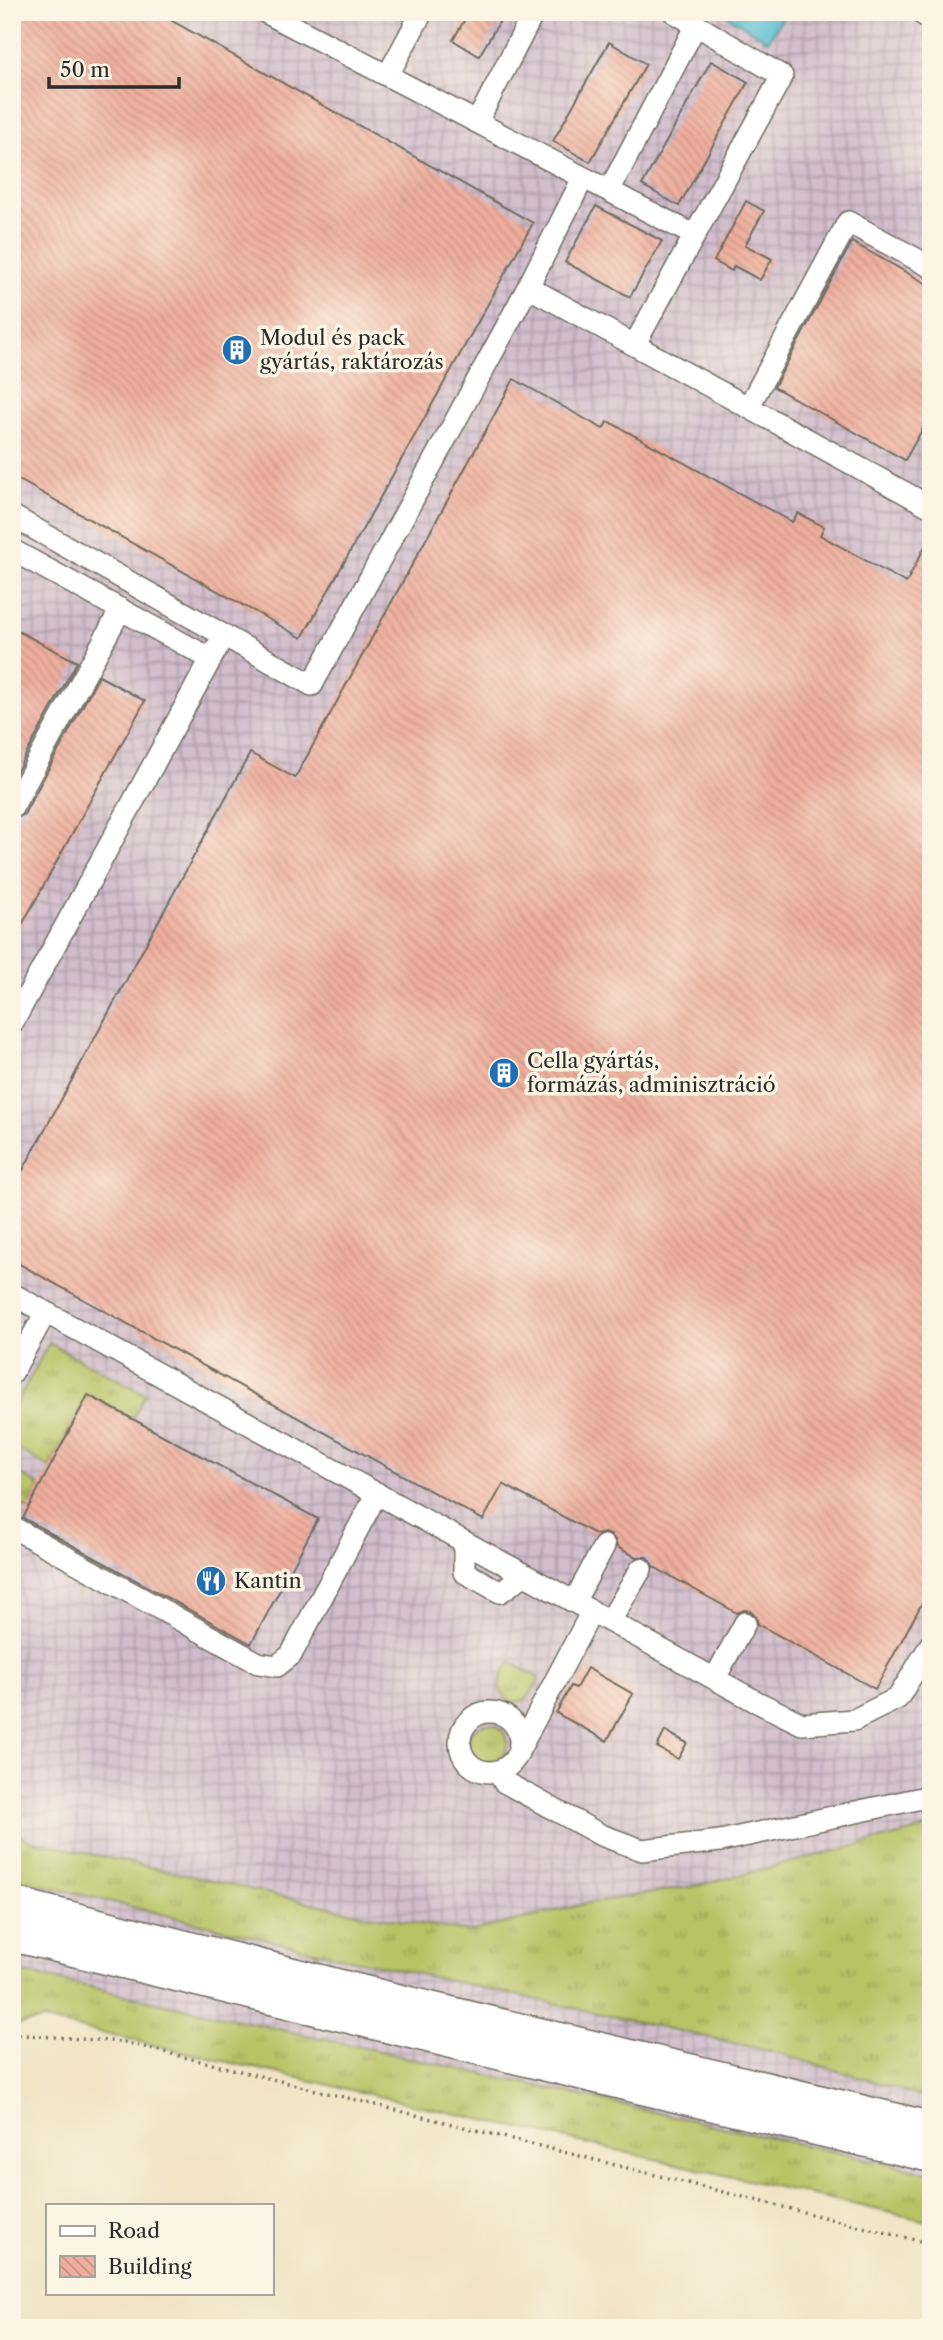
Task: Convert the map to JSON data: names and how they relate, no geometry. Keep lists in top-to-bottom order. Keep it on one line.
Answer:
{"places":{"building":["Modul és pack gyártás, raktározás","Cella gyártás, formázás, adminisztráció"],"restaurant":["Kantin"]},"legend":["Road","Building"],"scale_bar":"50 m"}
